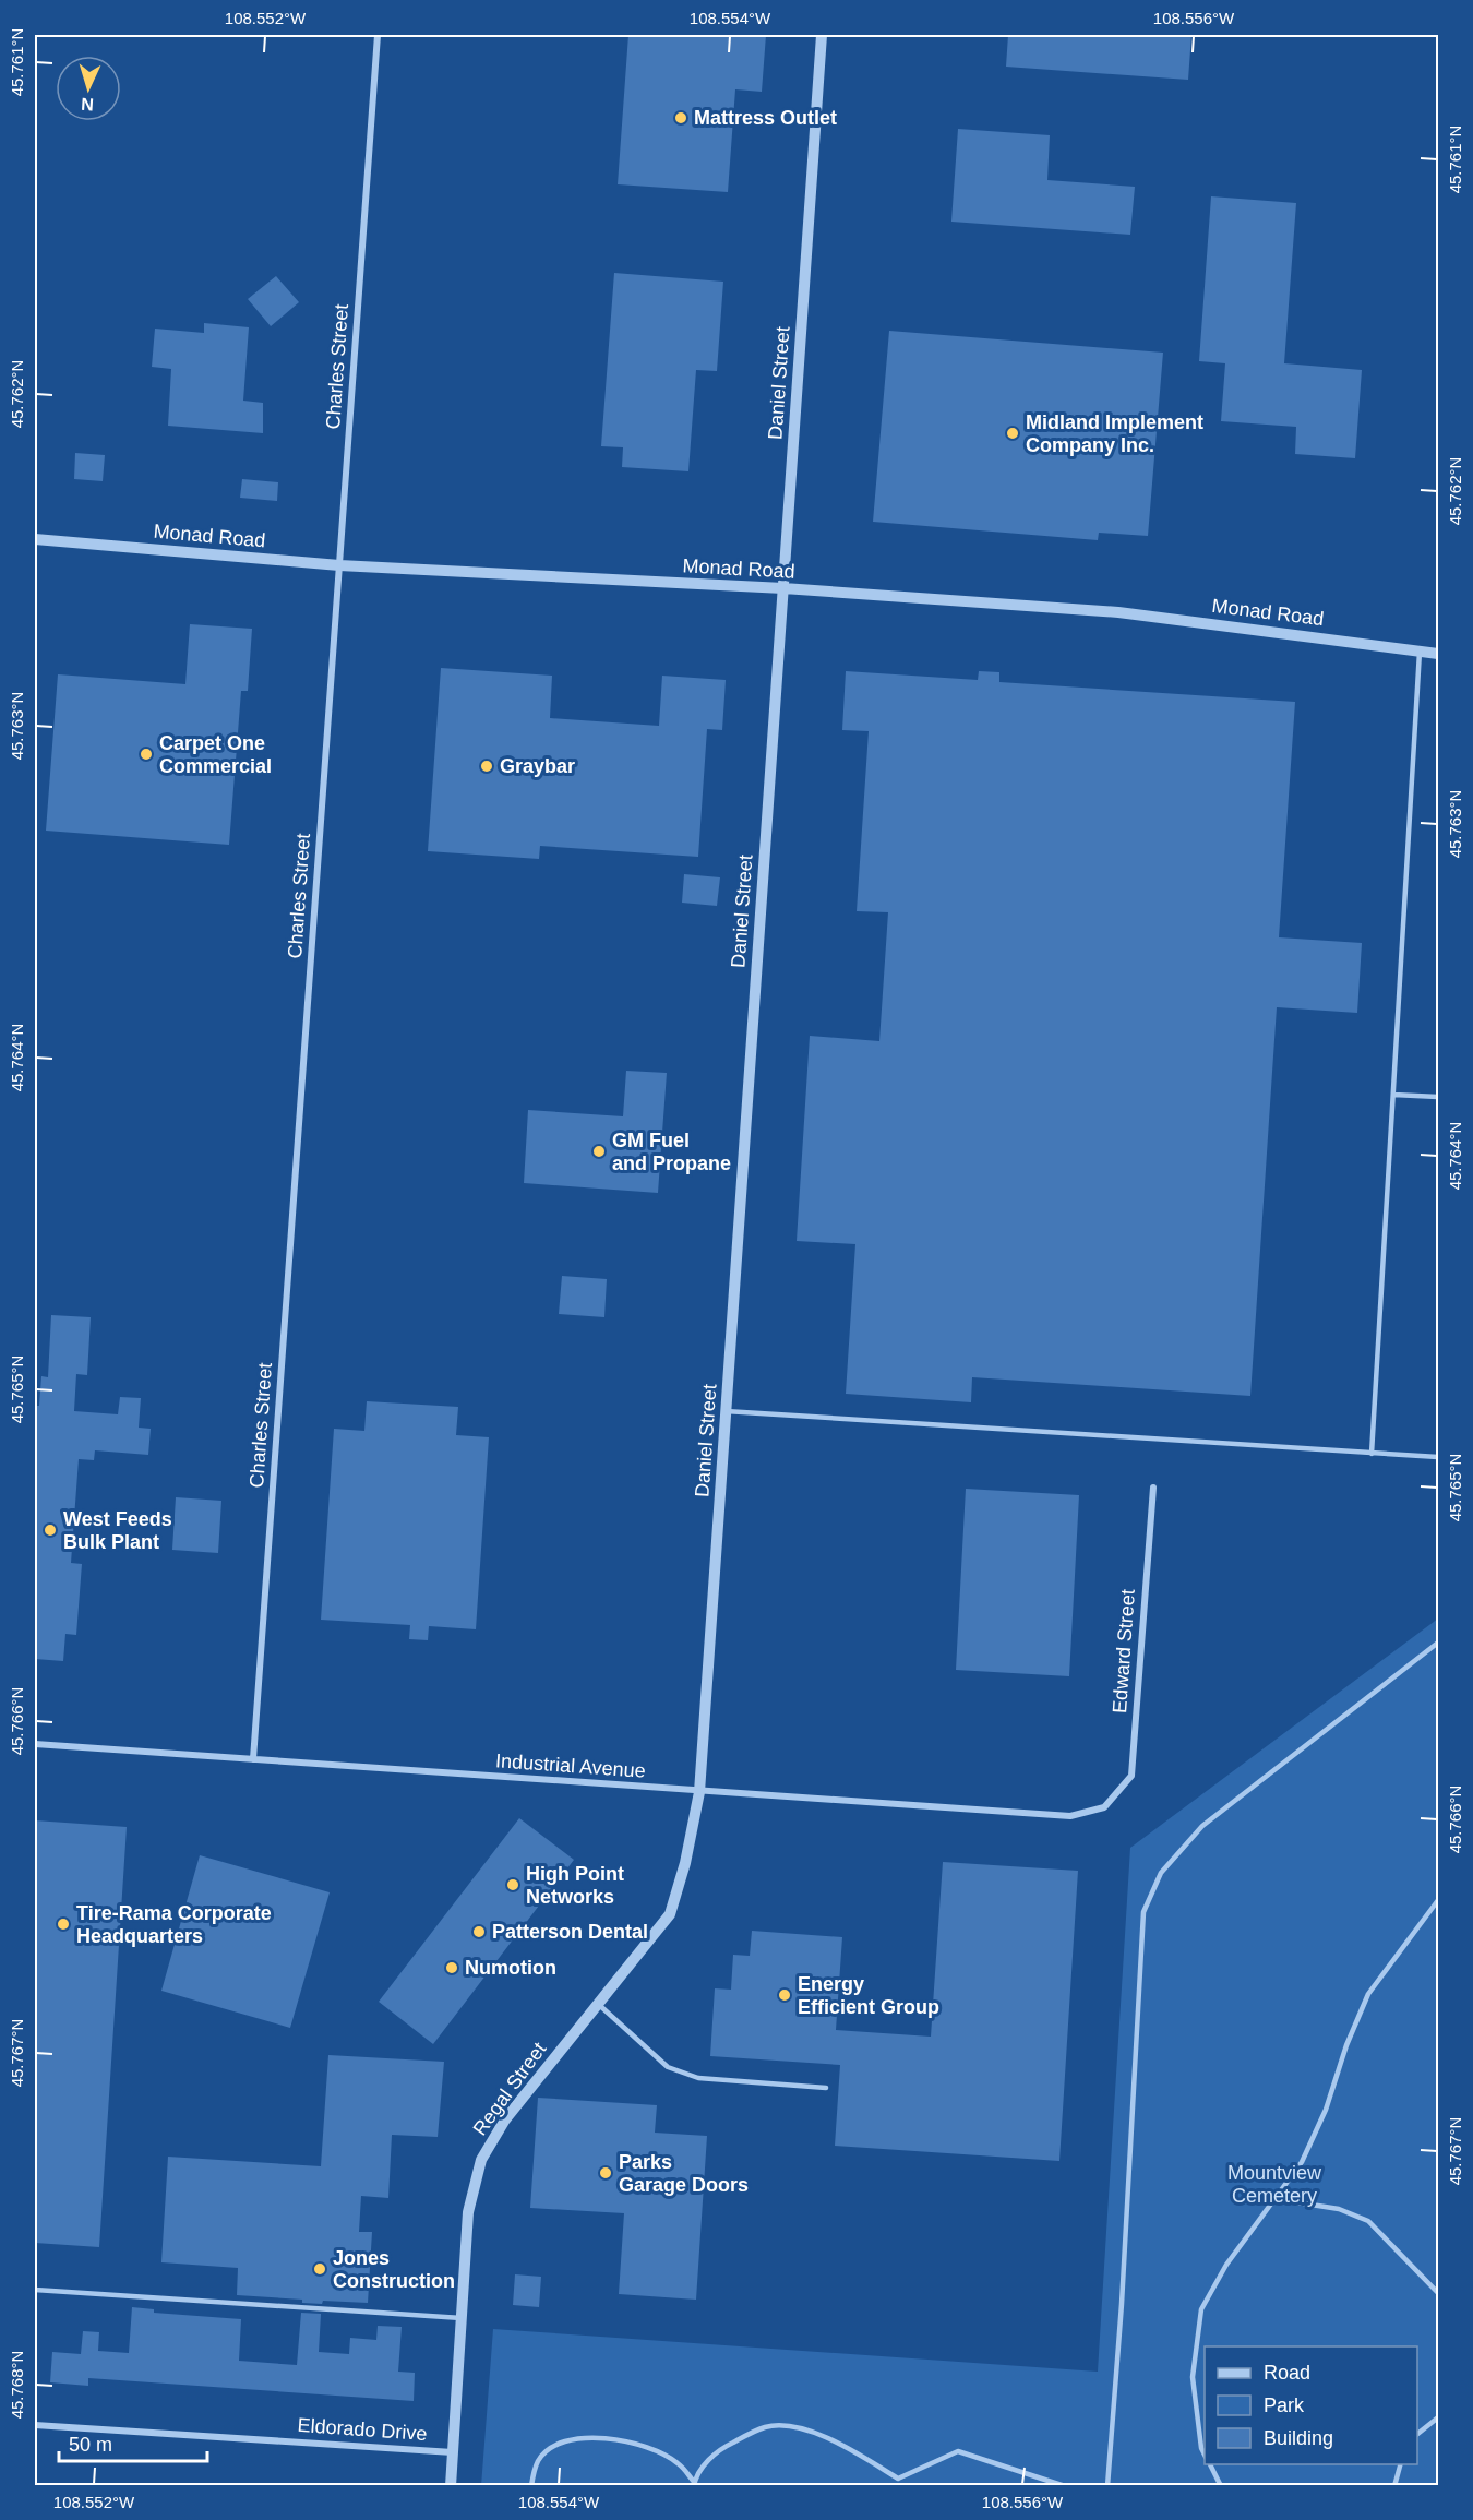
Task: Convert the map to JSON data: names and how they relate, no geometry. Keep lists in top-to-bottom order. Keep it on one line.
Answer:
{"streets":{"street":["Charles Street","Daniel Street","Monad Road","Edward Street","Industrial Avenue","Regal Street","Eldorado Drive"]},"crossings":[["Charles Street","Monad Road"],["Charles Street","Industrial Avenue"],["Daniel Street","Monad Road"],["Daniel Street","Industrial Avenue"],["Daniel Street","Regal Street"],["Edward Street","Industrial Avenue"],["Industrial Avenue","Regal Street"],["Regal Street","Eldorado Drive"]],"parks":["Mountview Cemetery"],"places":["Mattress Outlet","Midland Implement Company Inc.","Carpet One Commercial","Graybar","GM Fuel and Propane","West Feeds Bulk Plant","High Point Networks","Tire-Rama Corporate Headquarters","Patterson Dental","Numotion","Energy Efficient Group","Parks Garage Doors","Jones Construction"],"legend":["Road","Park","Building"],"scale_bar":"50 m","north":"bottom","coordinates":["108.552°W","108.554°W","108.556°W","45.761°N","45.762°N","45.763°N","45.764°N","45.765°N","45.766°N","45.767°N","45.768°N"]}
